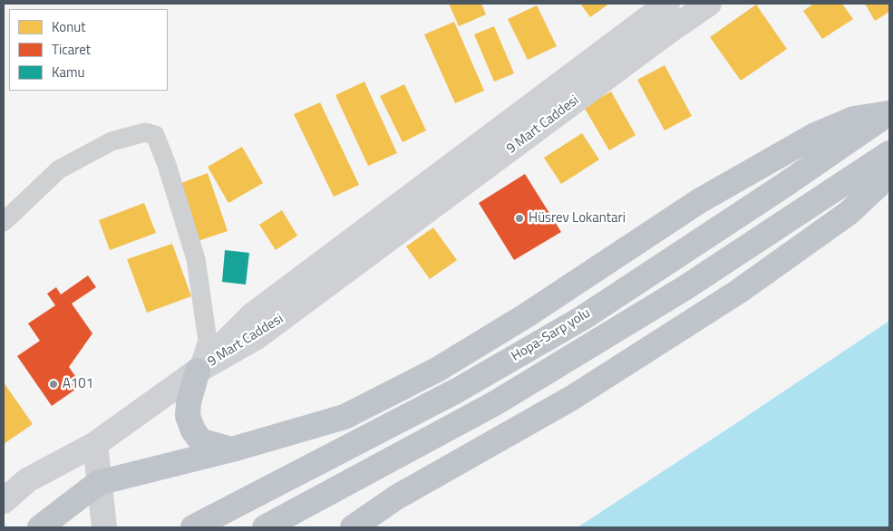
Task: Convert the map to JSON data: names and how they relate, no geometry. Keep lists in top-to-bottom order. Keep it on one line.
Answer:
{"streets":{"highway":["Hopa-Sarp yolu"],"main road":["9 Mart Caddesi"]},"places":["Hüsrev Lokantari","A101"],"legend":["Konut","Ticaret","Kamu"]}
